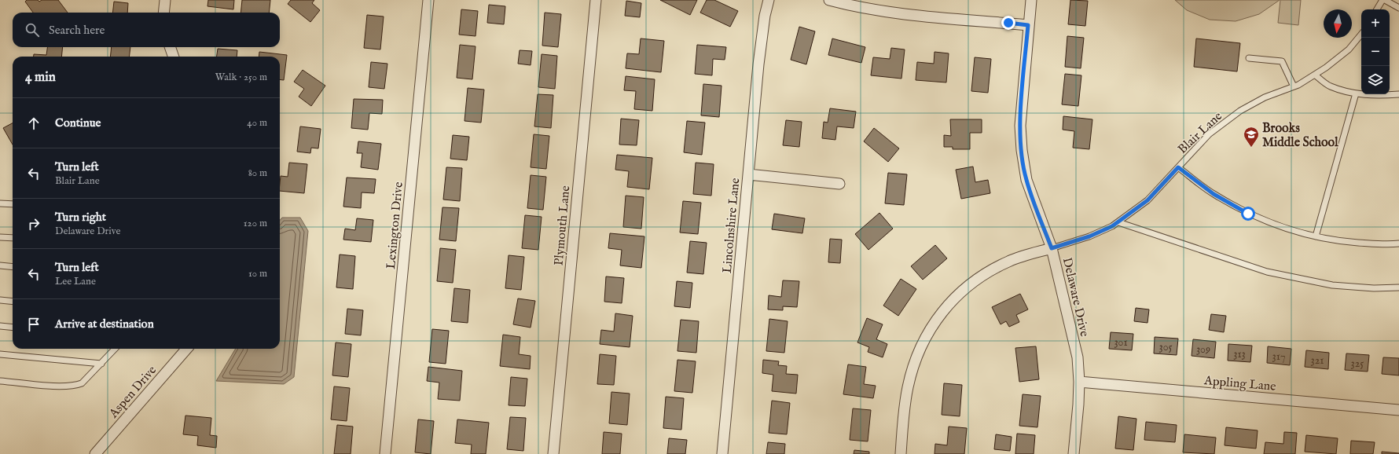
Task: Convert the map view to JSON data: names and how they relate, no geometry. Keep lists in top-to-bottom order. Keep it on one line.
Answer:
{"streets":{"street":["Lexington Drive","Plymouth Lane","Lincolnshire Lane","Delaware Drive","Appling Lane","Aspen Drive"],"lane":["Blair Lane"]},"crossings":[["Blair Lane","Delaware Drive"],["Delaware Drive","Appling Lane"]],"places":{"school or university":["Brooks Middle School"]},"house_numbers":["301","305","309","313","317","321","325"],"north":"bottom","page":{"map_buttons":["+","−"],"search":"Search here","heading":["4 min","Walk · 250 m"],"list":[["Continue","40 m"],["Turn left","Blair Lane","80 m"],["Turn right","Delaware Drive","120 m"],["Turn left","Lee Lane","10 m"],"Arrive at destination"]}}
